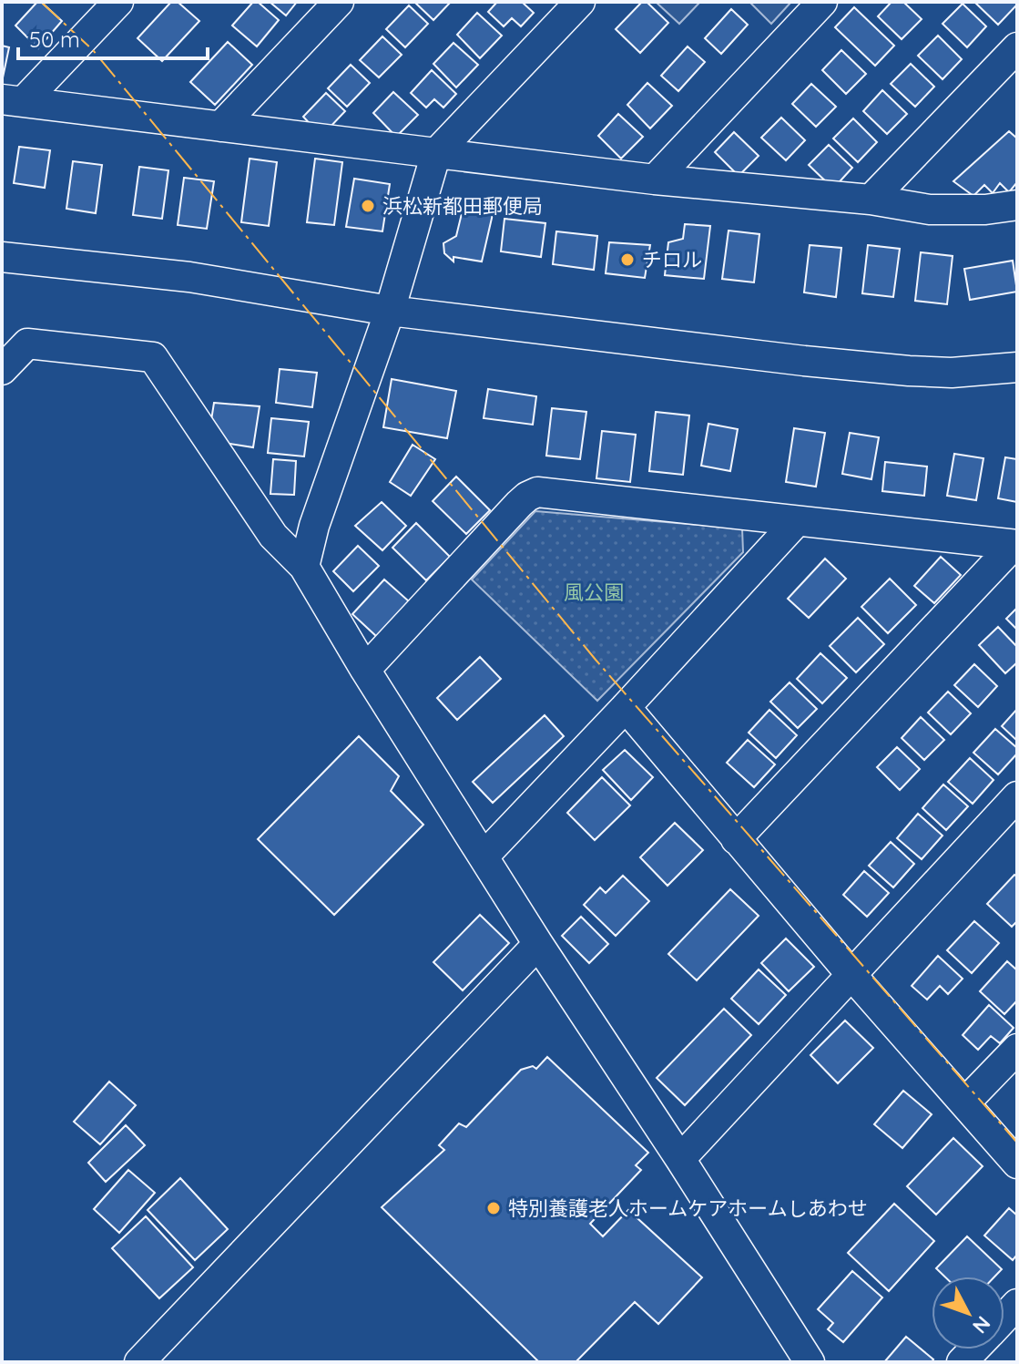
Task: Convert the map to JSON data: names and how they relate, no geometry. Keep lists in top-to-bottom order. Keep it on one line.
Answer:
{"parks":["風公園"],"places":["浜松新都田郵便局","チロル","特別養護老人ホームケアホームしあわせ"],"scale_bar":"50 m","north":"bottom right"}
